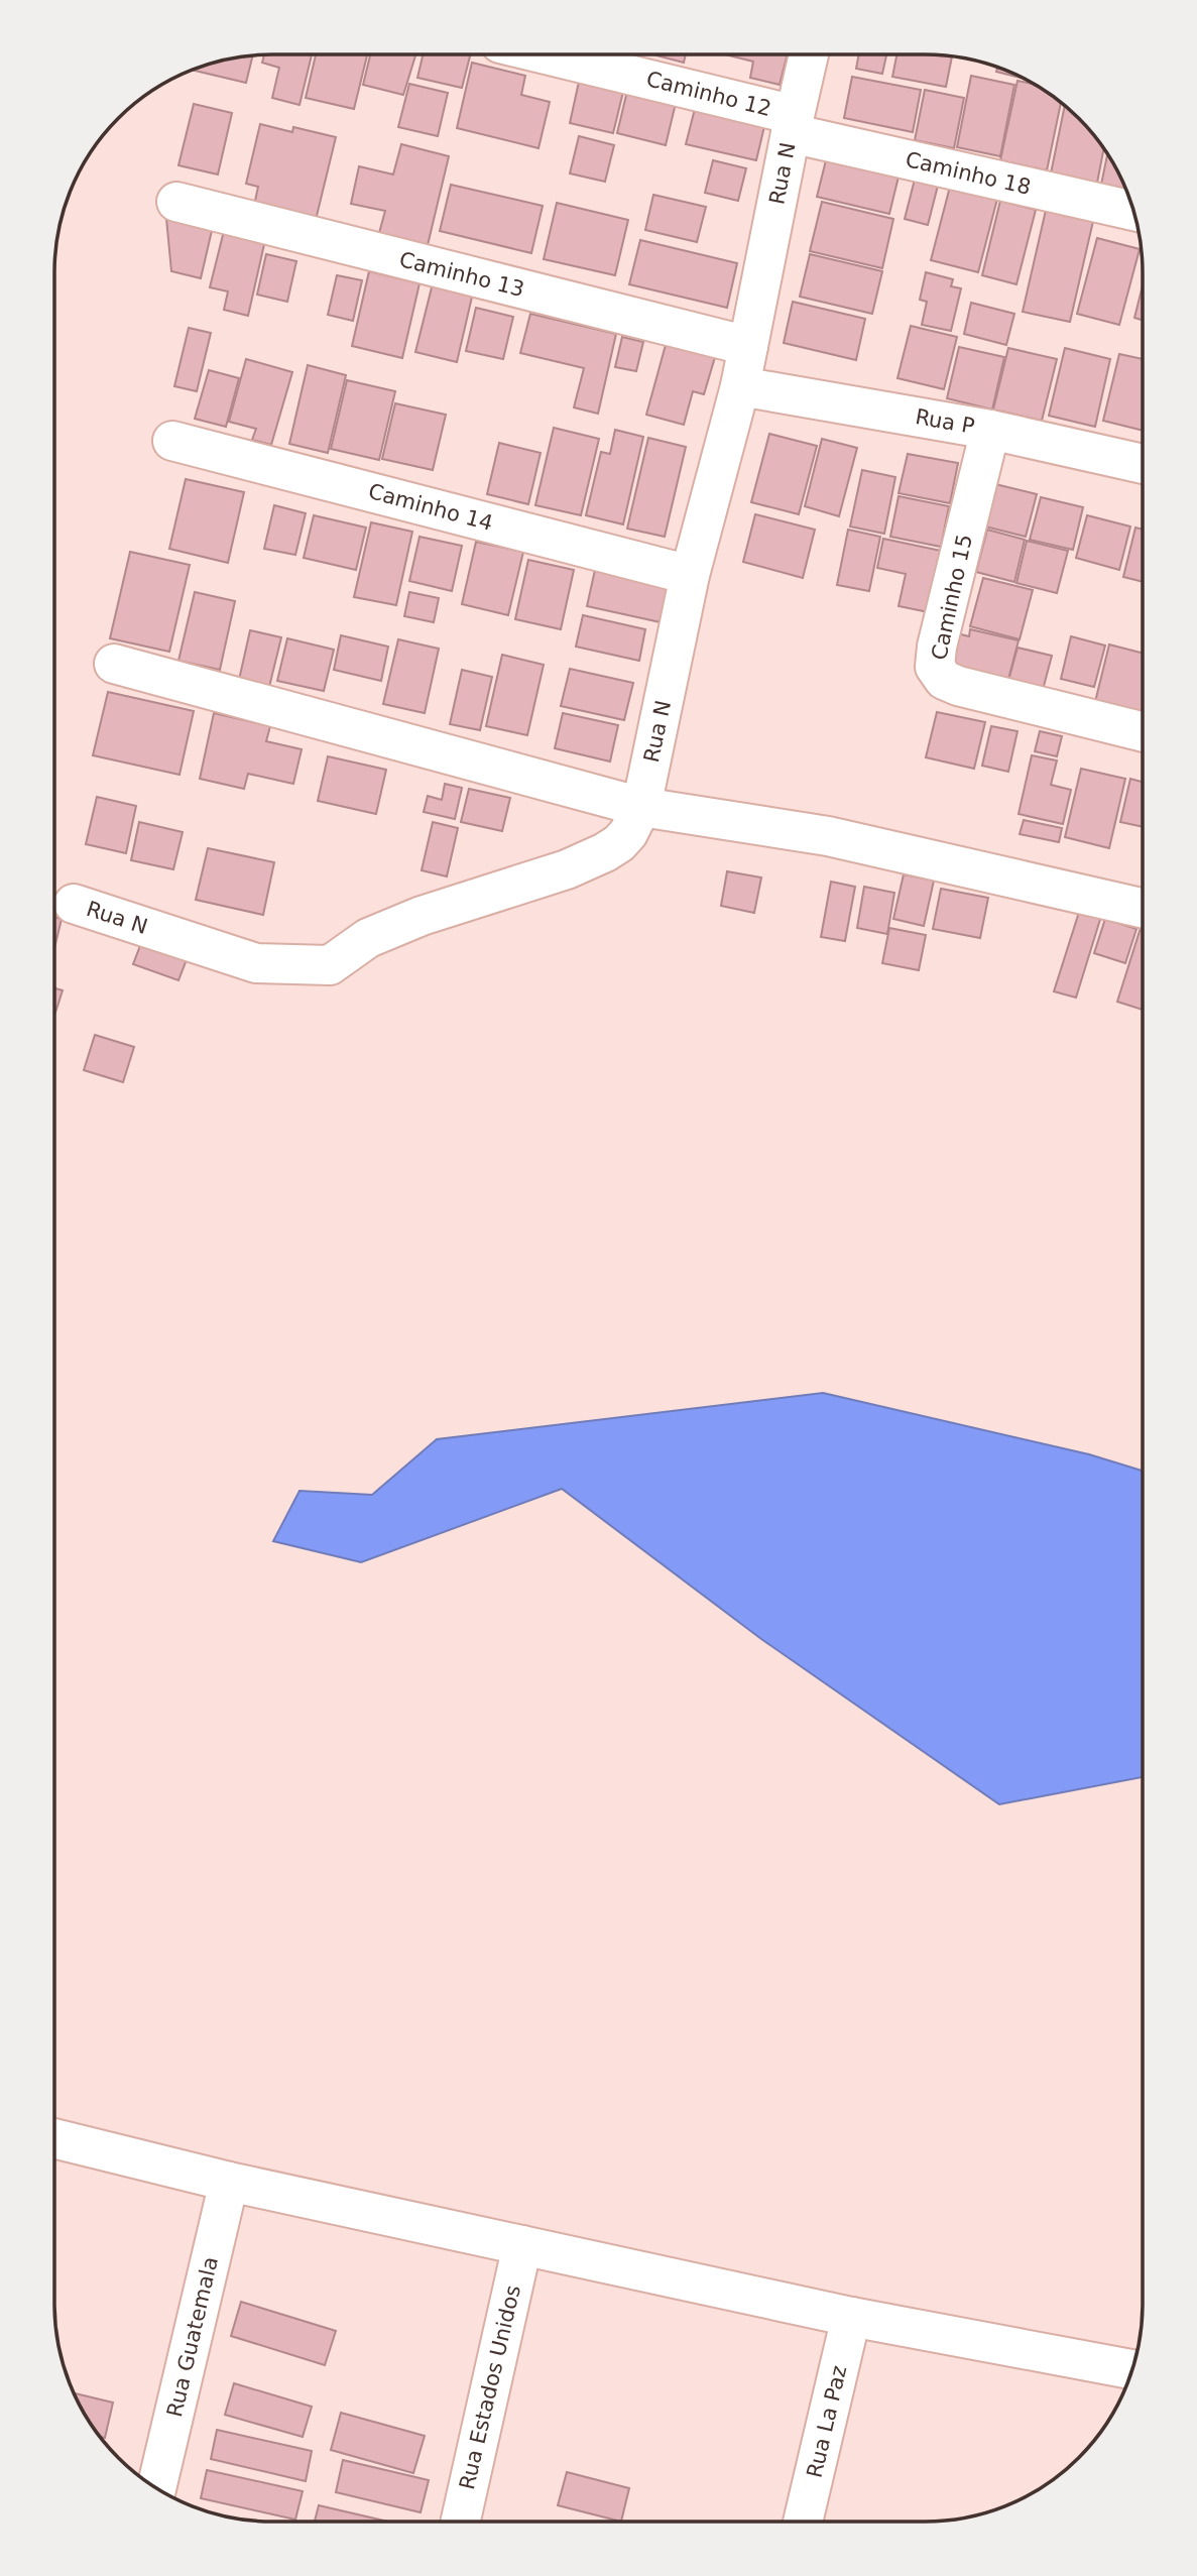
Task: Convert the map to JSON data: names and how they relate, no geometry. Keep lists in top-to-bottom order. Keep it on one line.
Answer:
{"streets":{"street":["Caminho 12","Rua N","Caminho 18","Caminho 13","Rua P","Caminho 14","Caminho 15","Rua Guatemala","Rua Estados Unidos","Rua La Paz"]},"crossings":[["Caminho 12","Rua N"],["Caminho 12","Caminho 18"],["Rua N","Caminho 18"],["Rua N","Caminho 13"],["Rua N","Rua P"],["Rua N","Caminho 14"],["Rua P","Caminho 15"]]}
